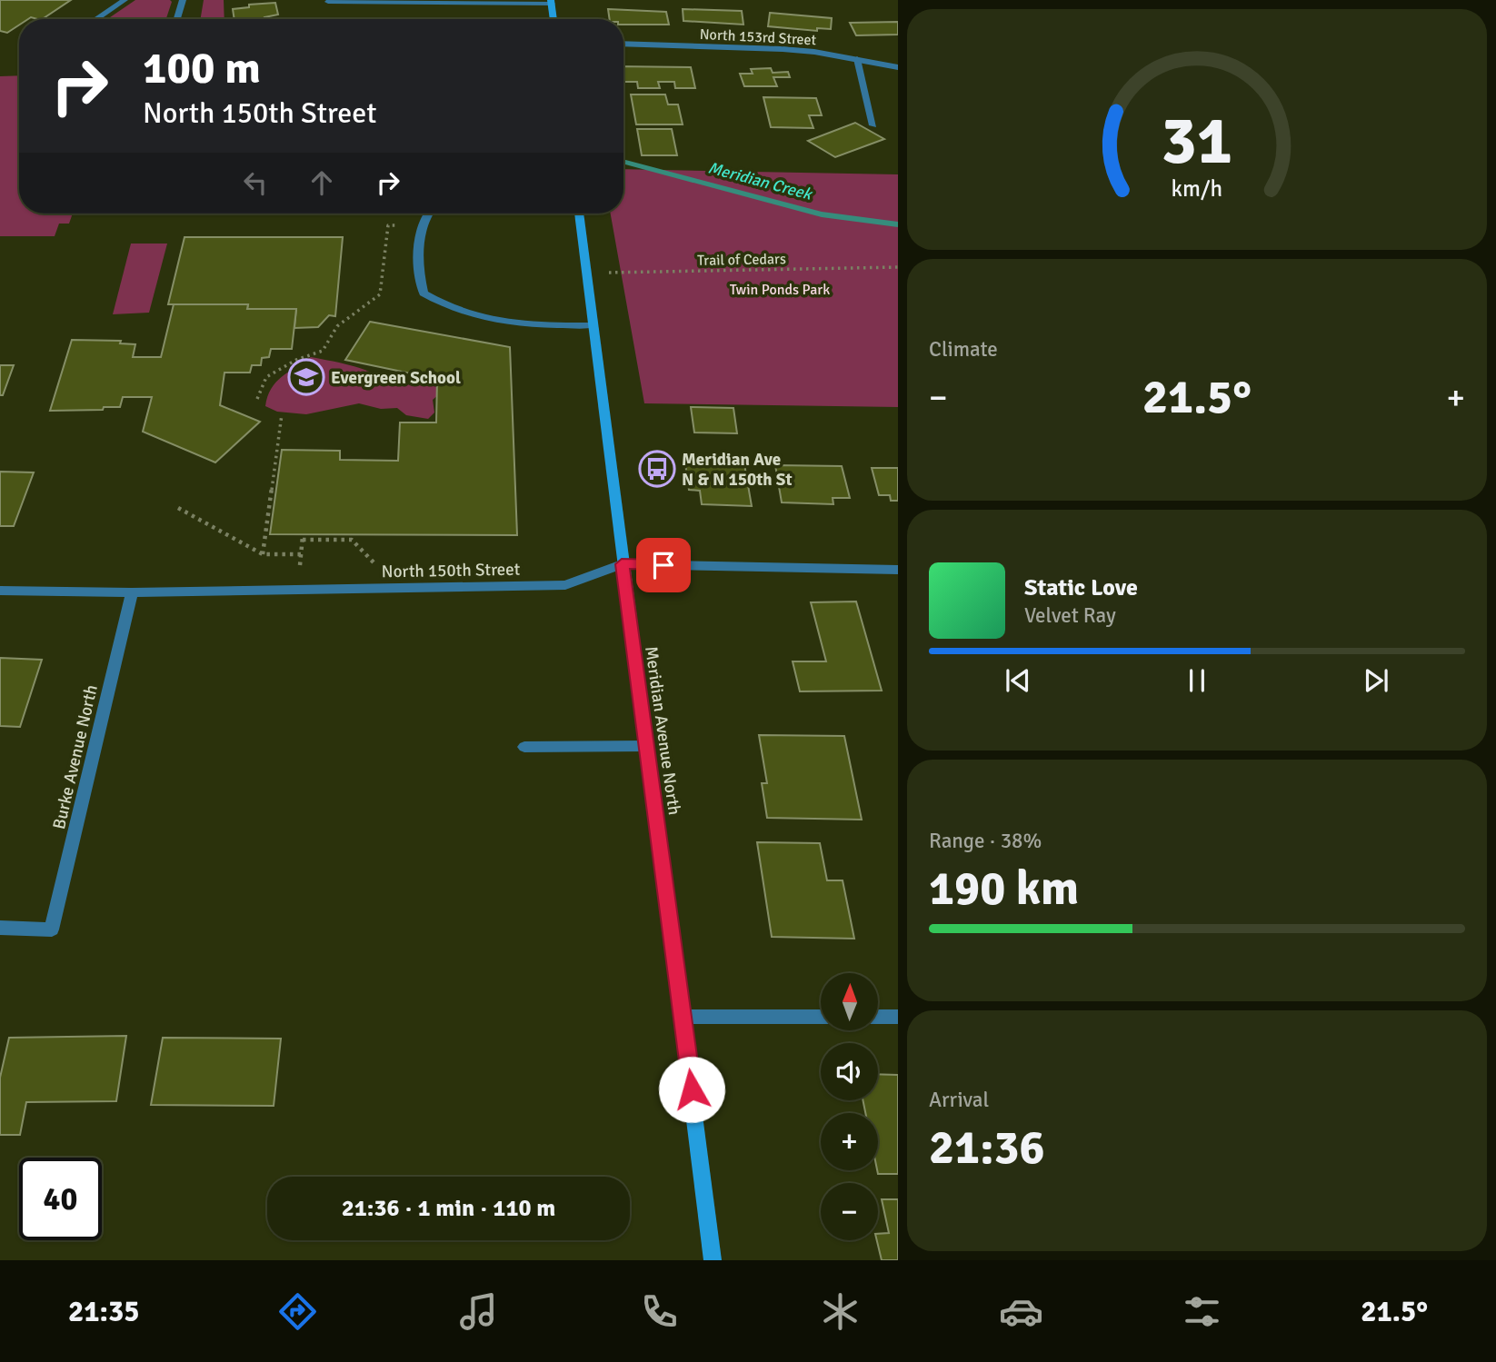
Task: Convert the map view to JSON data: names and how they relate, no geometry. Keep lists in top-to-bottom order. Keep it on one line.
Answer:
{"streets":{"street":["North 153rd Street","North 150th Street","Meridian Avenue North","Burke Avenue North"],"path":["Trail of Cedars"]},"crossings":[["Trail of Cedars","Meridian Avenue North"],["North 150th Street","Meridian Avenue North"],["North 150th Street","Burke Avenue North"]],"water":["Meridian Creek"],"parks":["Twin Ponds Park"],"places":{"school or university":["Evergreen School"],"bus stop":["Meridian Ave N & N 150th St"]},"north":"top","page":{"turn":["100 m","North 150th Street"],"tile":["Climate",["Range · 38%","190 km"],["Arrival","21:36"]],"heat":["−","21.5°","+"],"song":["Static Love","Velvet Ray"],"map_buttons":["+","−"],"limit":"40","trip":"21:36 · 1 min · 110 m","tabs":["21:35","21.5°"],"gauge":["31","km/h"]}}
